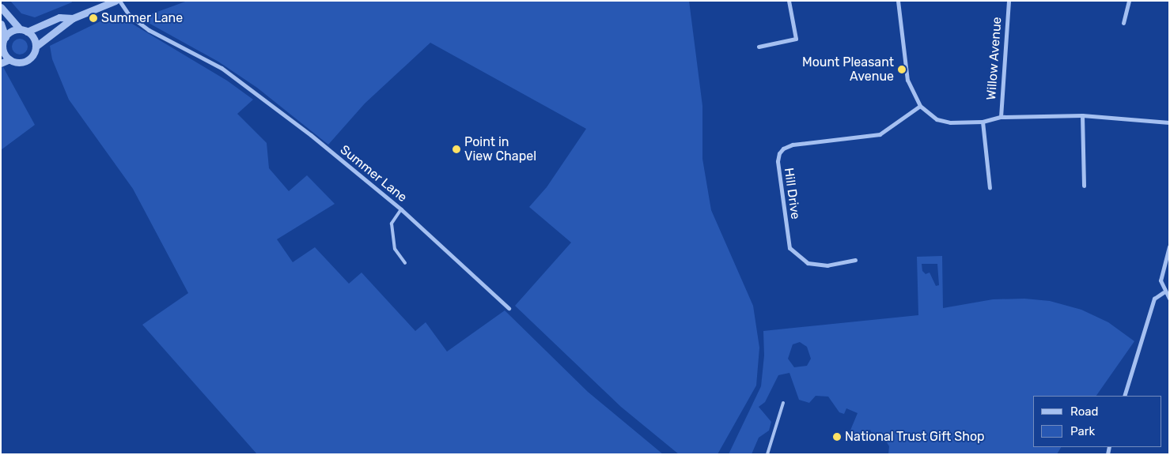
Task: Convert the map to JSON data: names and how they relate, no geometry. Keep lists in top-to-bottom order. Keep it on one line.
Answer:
{"streets":{"street":["Willow Avenue","Summer Lane","Hill Drive"]},"places":["Summer Lane","Mount Pleasant Avenue","Point in View Chapel","National Trust Gift Shop"],"legend":["Road","Park"]}
